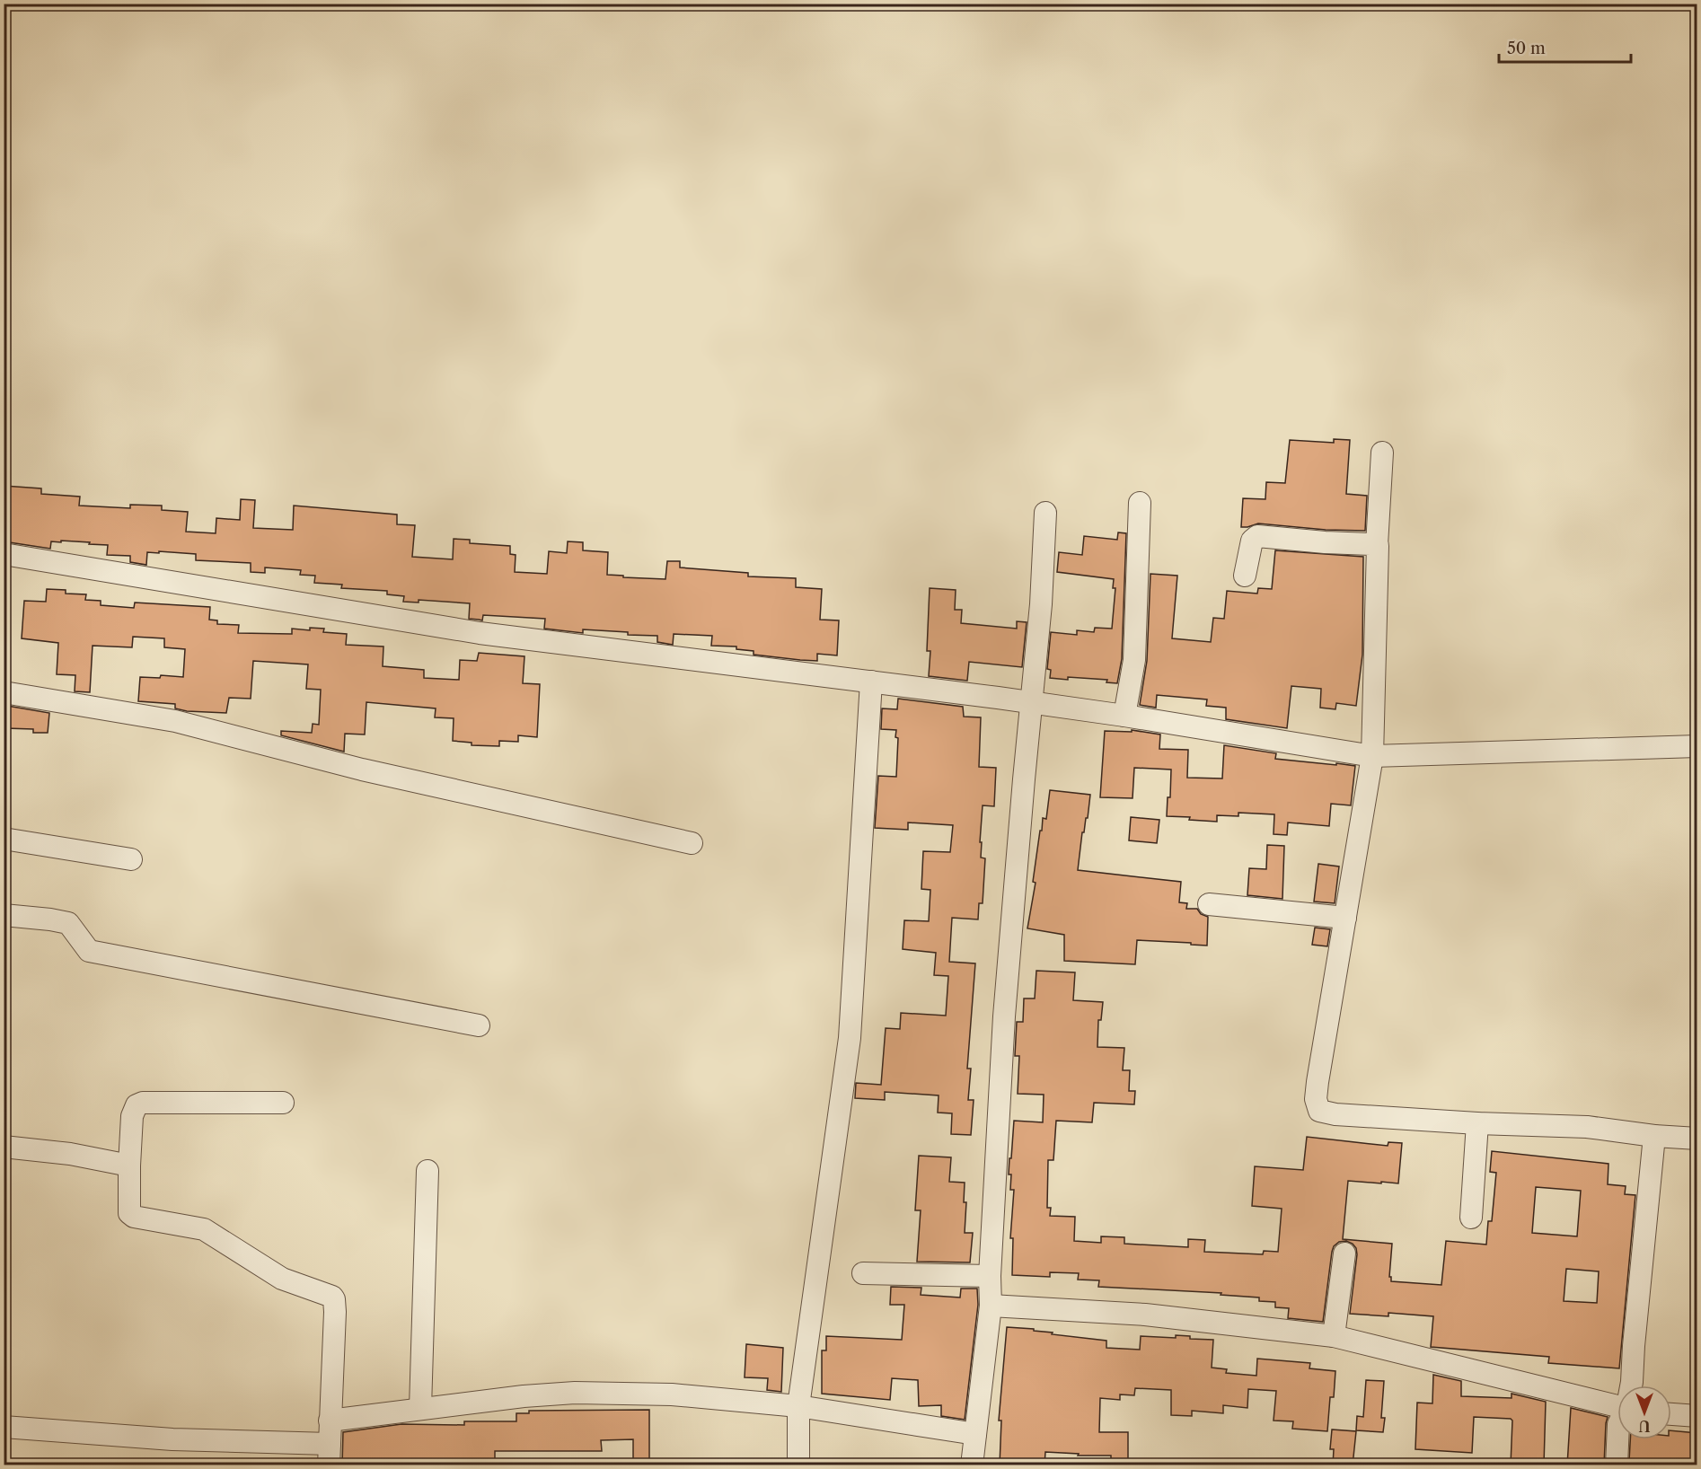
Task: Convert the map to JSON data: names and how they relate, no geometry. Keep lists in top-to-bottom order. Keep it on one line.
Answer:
{"scale_bar":"50 m","north":"bottom"}
